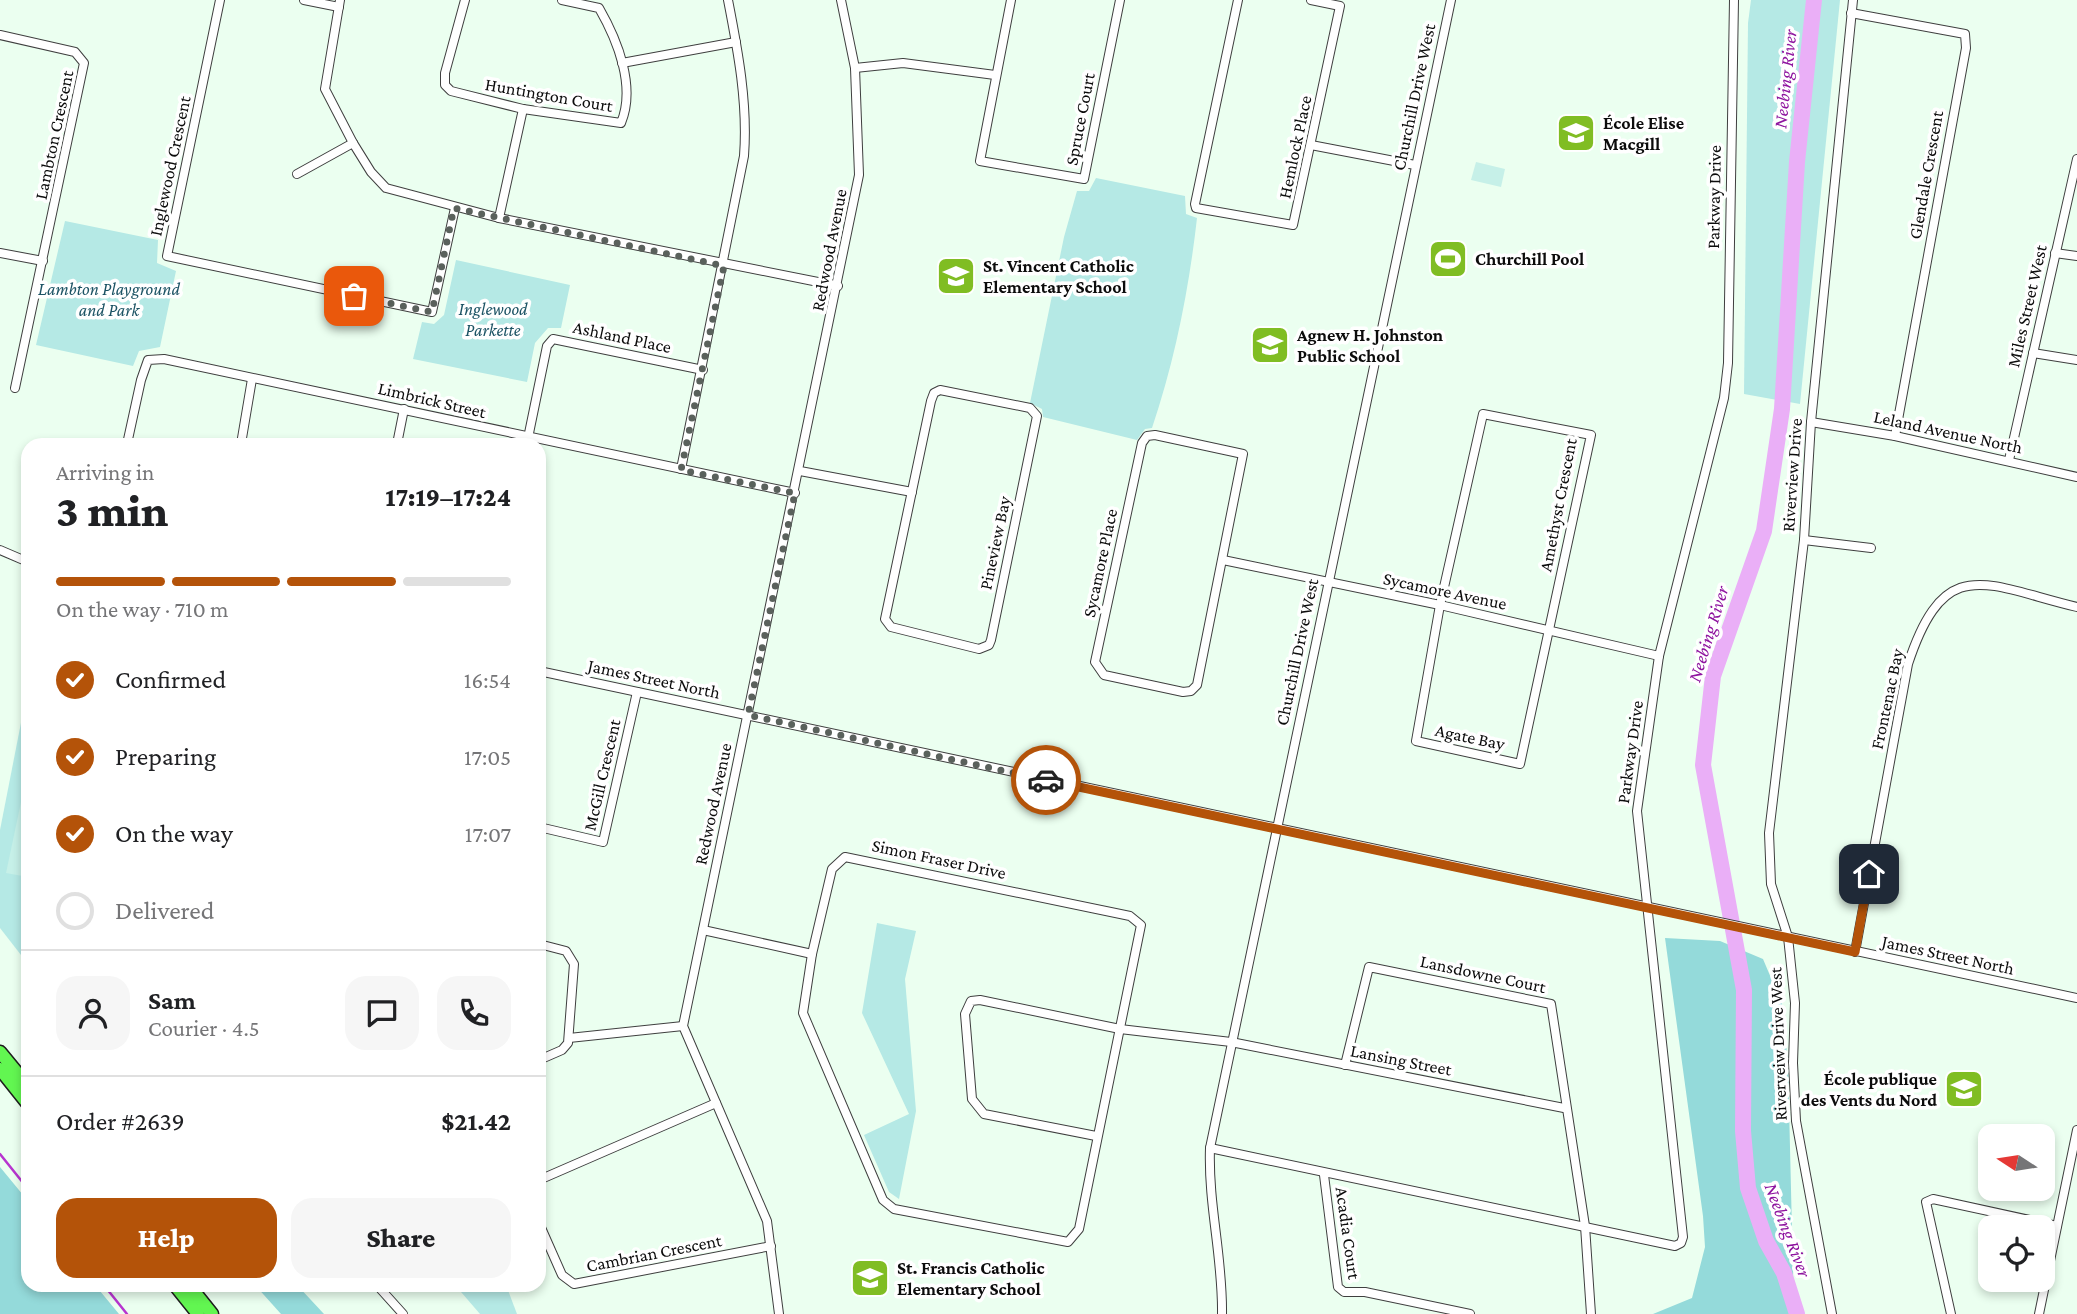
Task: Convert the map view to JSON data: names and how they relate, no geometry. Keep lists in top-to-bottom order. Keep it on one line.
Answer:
{"streets":{"street":["Huntington Court","Churchill Drive West","Spruce Court","Lambton Crescent","Hemlock Place","Inglewood Crescent","Glendale Crescent","Parkway Drive","Redwood Avenue","Miles Street West","Ashland Place","Limbrick Street","Leland Avenue North","Riverview Drive","Amethyst Crescent","Pineview Bay","Sycamore Place","Sycamore Avenue","James Street North","Frontenac Bay","Agate Bay","McGill Crescent","Simon Fraser Drive","Lansdowne Court","Riverveiw Drive West","Lansing Street","Acadia Court","Cambrian Crescent"]},"crossings":[["Churchill Drive West","Parkway Drive"],["Churchill Drive West","Sycamore Avenue"],["Churchill Drive West","James Street North"],["Churchill Drive West","Lansing Street"],["Glendale Crescent","Leland Avenue North"],["Glendale Crescent","Riverview Drive"],["Parkway Drive","Sycamore Avenue"],["Parkway Drive","James Street North"],["Parkway Drive","Lansdowne Court"],["Parkway Drive","Acadia Court"],["Redwood Avenue","Limbrick Street"],["Redwood Avenue","James Street North"],["Miles Street West","Leland Avenue North"],["Ashland Place","Limbrick Street"],["Leland Avenue North","Riverview Drive"],["Riverview Drive","James Street North"],["Riverview Drive","Riverveiw Drive West"],["Amethyst Crescent","Sycamore Avenue"],["Amethyst Crescent","Agate Bay"],["Sycamore Place","Sycamore Avenue"],["Sycamore Avenue","Agate Bay"],["James Street North","Frontenac Bay"],["James Street North","McGill Crescent"],["James Street North","Riverveiw Drive West"],["Simon Fraser Drive","Lansing Street"],["Lansdowne Court","Lansing Street"]],"water":["Neebing River"],"parks":["Lambton Playground and Park","Inglewood Parkette"],"places":{"school or university":["École Elise Macgill","St. Vincent Catholic Elementary School","Agnew H. Johnston Public School","École publique des Vents du Nord","St. Francis Catholic Elementary School"],"sports":["Churchill Pool"]},"north":"left","page":{"heading":["3 min","Arriving in","17:19–17:24"],"panel":["Sam","Courier · 4.5","Order #2639","$21.42"],"bar":"On the way · 710 m","list":[["Confirmed","16:54"],["Preparing","17:05"],["On the way","17:07"],"Delivered"],"buttons":["Help","Share"]}}
